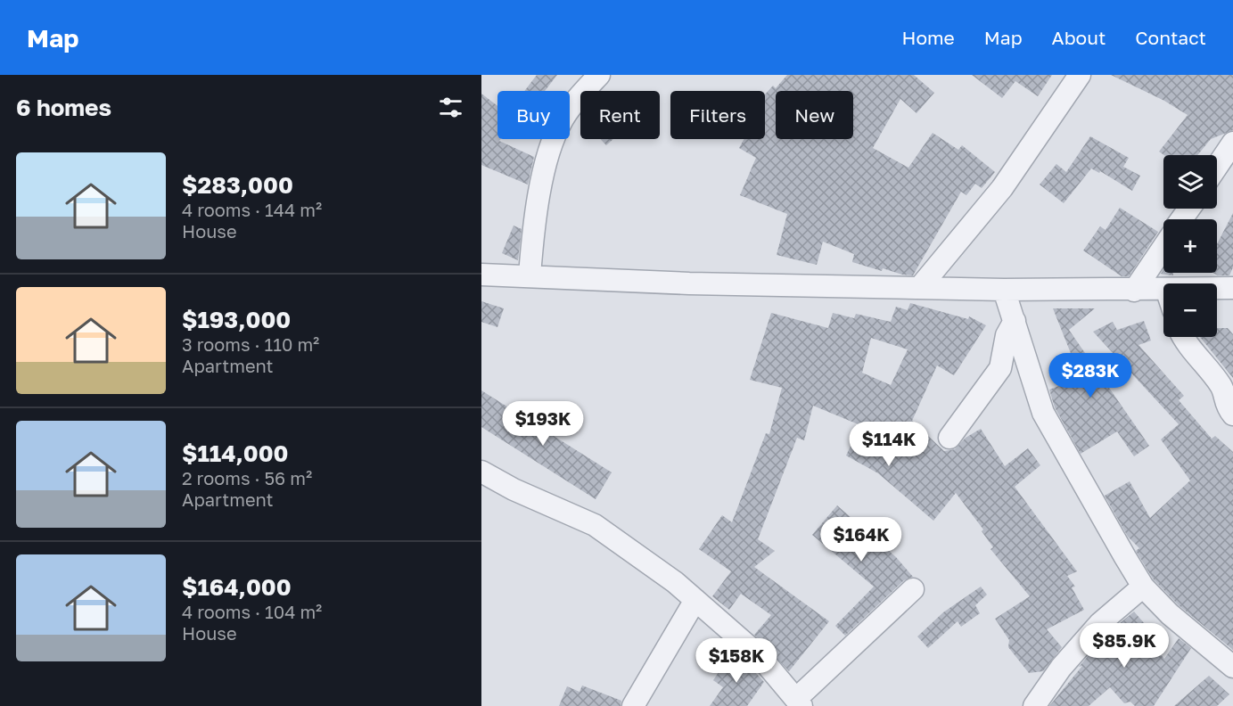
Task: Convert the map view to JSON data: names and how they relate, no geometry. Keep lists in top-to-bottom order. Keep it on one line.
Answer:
{"page":{"header":"Map","nav":["Home","Map","About","Contact"],"heading":"6 homes","chip":["Buy","Rent","Filters","New"],"list":[{"name":"$283,000","note":"4 rooms · 144 m² · House"},{"name":"$193,000","note":"3 rooms · 110 m² · Apartment"},{"name":"$114,000","note":"2 rooms · 56 m² · Apartment"},{"name":"$164,000","note":"4 rooms · 104 m² · House"}],"map_buttons":["+","−"],"price":["$283K","$193K","$114K","$164K","$85.9K","$158K"]}}
